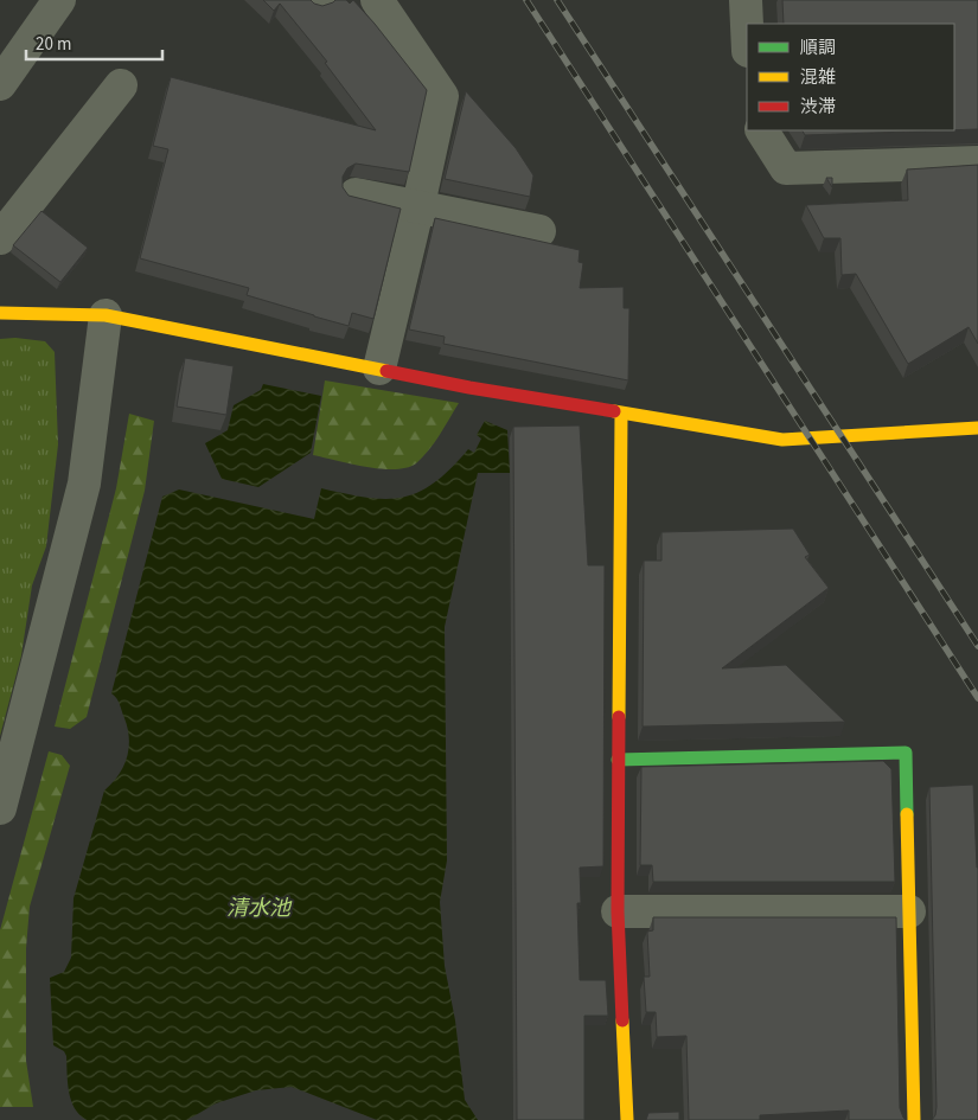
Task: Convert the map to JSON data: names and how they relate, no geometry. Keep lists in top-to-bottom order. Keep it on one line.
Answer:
{"water":["清水池"],"legend":["順調","混雑","渋滞"],"scale_bar":"20 m"}
